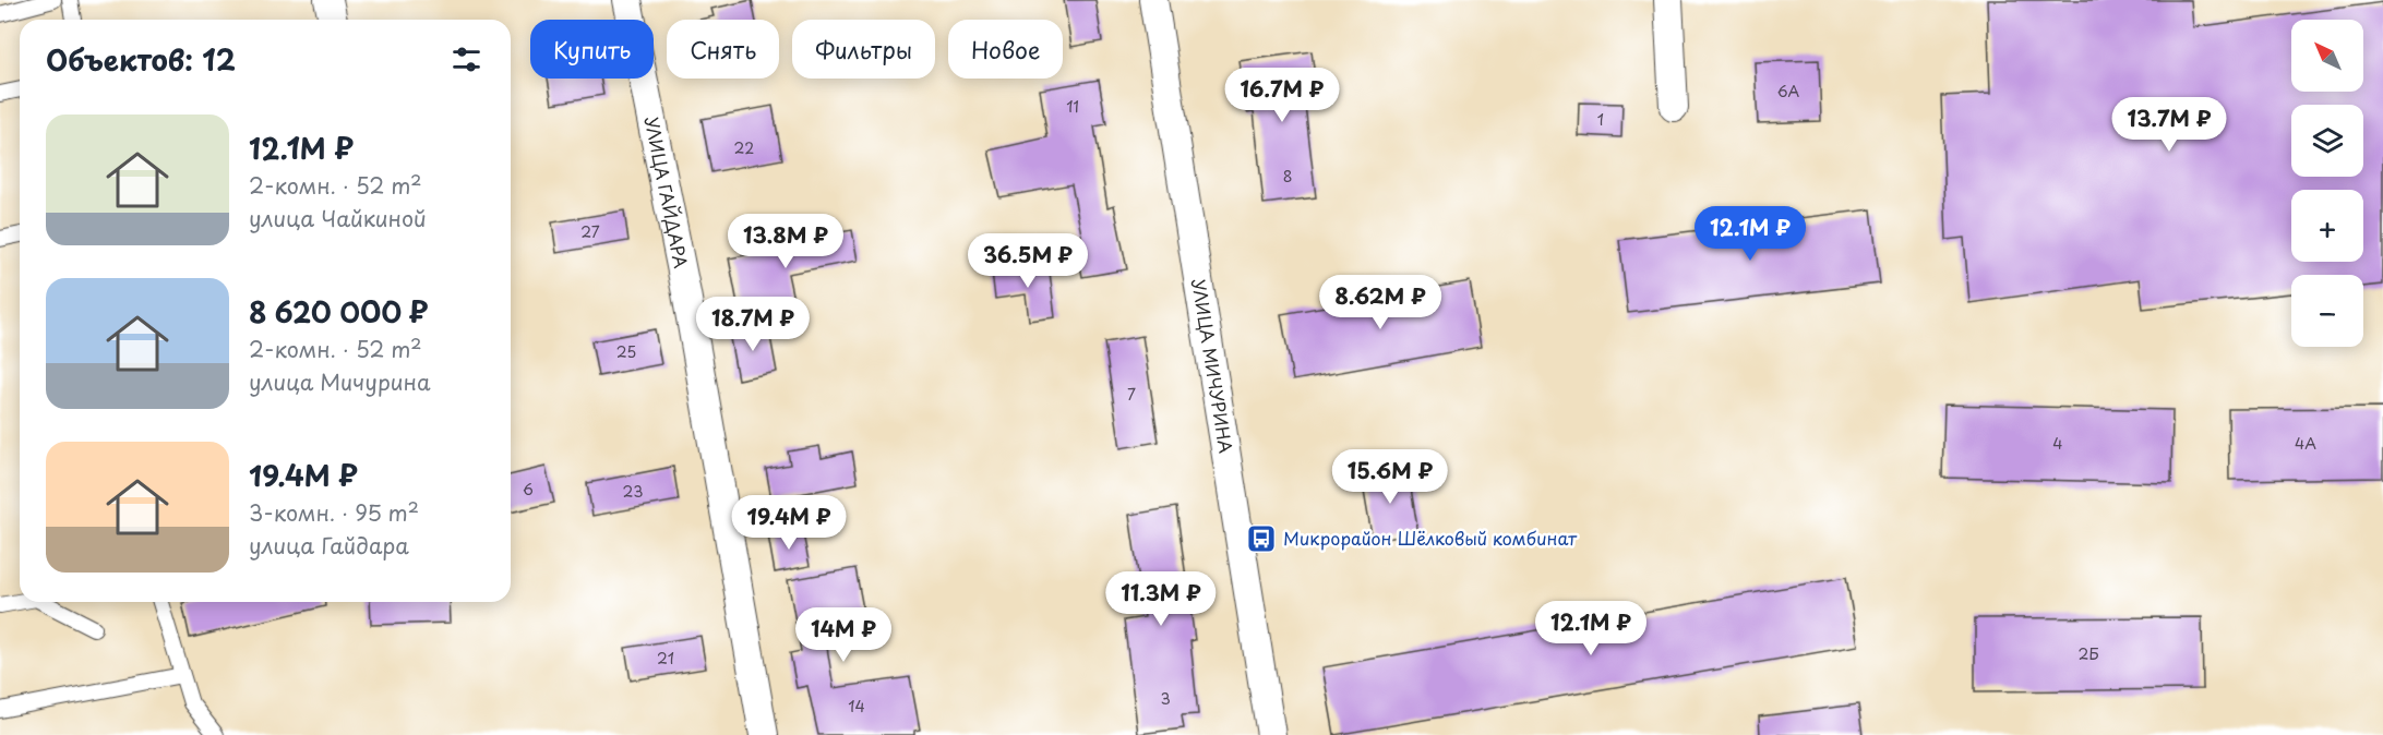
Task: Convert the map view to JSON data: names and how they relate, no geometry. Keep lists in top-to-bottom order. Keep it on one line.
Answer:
{"streets":{"street":["УЛИЦА ГАЙДАРА","УЛИЦА МИЧУРИНА"]},"places":{"bus stop":["Микрорайон Шёлковый комбинат"]},"house_numbers":["6А","11","1","22","8","27","25","7","4","4А","6","23","2Б","21","3","14"],"north":"top left","page":{"map_buttons":["+","−"],"chip":["Купить","Снять","Фильтры","Новое"],"heading":"Объектов: 12","price":["16.7M ₽","13.7M ₽","12.1M ₽","13.8M ₽","36.5M ₽","8.62M ₽","18.7M ₽","15.6M ₽","19.4M ₽","11.3M ₽","12.1M ₽","14M ₽"],"list":[{"name":"12.1M ₽","note":"2-комн. · 52 m² · улица Чайкиной"},{"name":"8 620 000 ₽","note":"2-комн. · 52 m² · улица Мичурина"},{"name":"19.4M ₽","note":"3-комн. · 95 m² · улица Гайдара"}]}}
